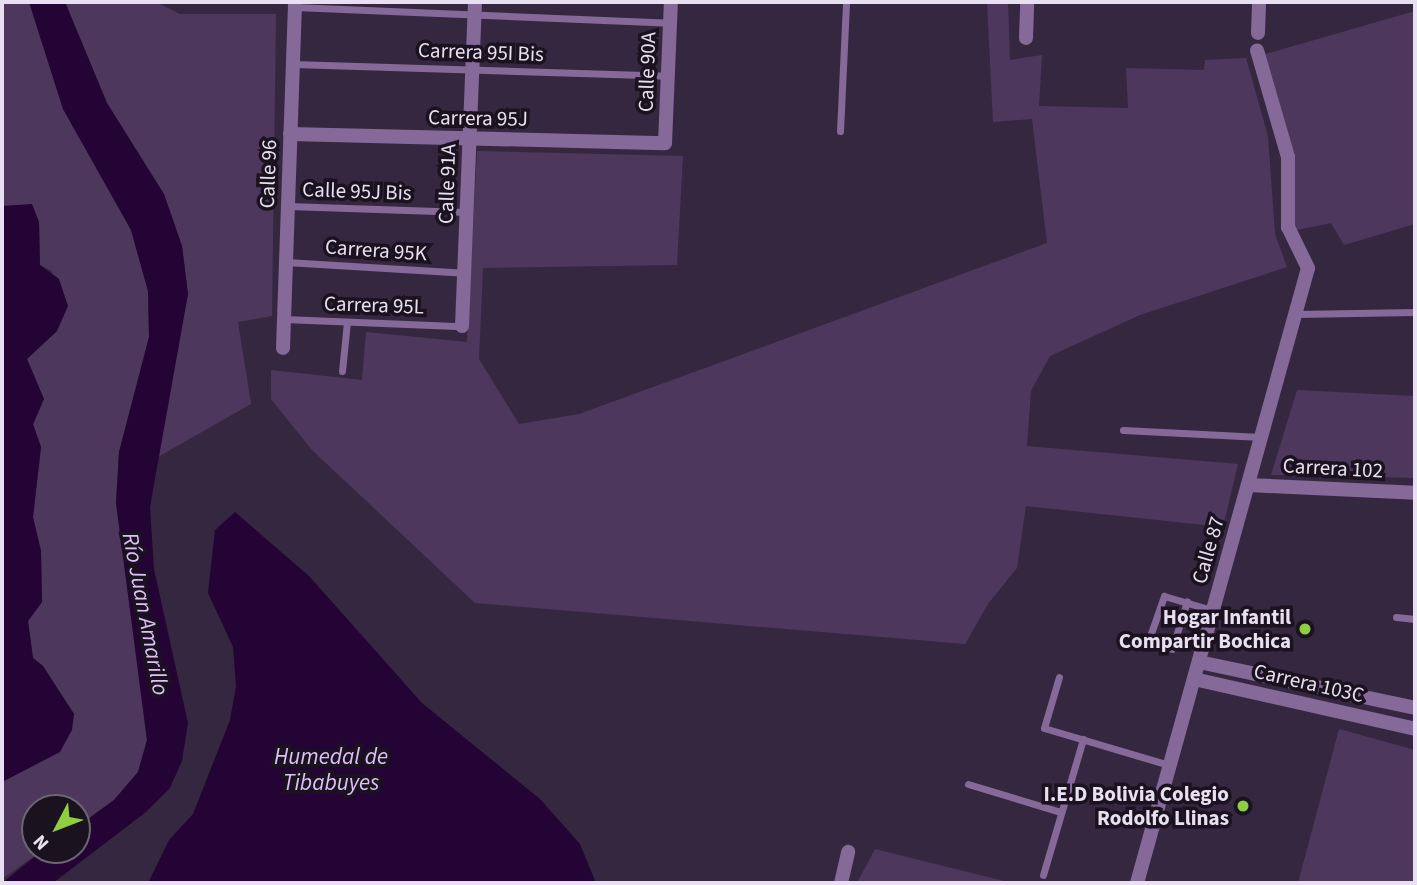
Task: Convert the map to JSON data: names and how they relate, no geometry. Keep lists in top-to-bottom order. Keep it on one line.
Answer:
{"streets":{"street":["Calle 90A","Carrera 95J","Calle 96","Calle 91A","Carrera 102","Calle 87","Carrera 103C"],"lane":["Carrera 95I Bis","Calle 95J Bis","Carrera 95K","Carrera 95L"]},"crossings":[["Carrera 95I Bis","Calle 90A"],["Carrera 95I Bis","Calle 96"],["Carrera 95I Bis","Calle 91A"],["Calle 90A","Carrera 95J"],["Carrera 95J","Calle 96"],["Carrera 95J","Calle 91A"],["Calle 96","Calle 95J Bis"],["Calle 96","Carrera 95K"],["Calle 96","Carrera 95L"],["Calle 91A","Calle 95J Bis"],["Calle 91A","Carrera 95K"],["Calle 91A","Carrera 95L"],["Carrera 102","Calle 87"],["Calle 87","Carrera 103C"]],"water":["Río Juan Amarillo","Humedal de Tibabuyes"],"places":["Hogar Infantil Compartir Bochica","I.E.D Bolivia Colegio Rodolfo Llinas"],"north":"bottom left"}
